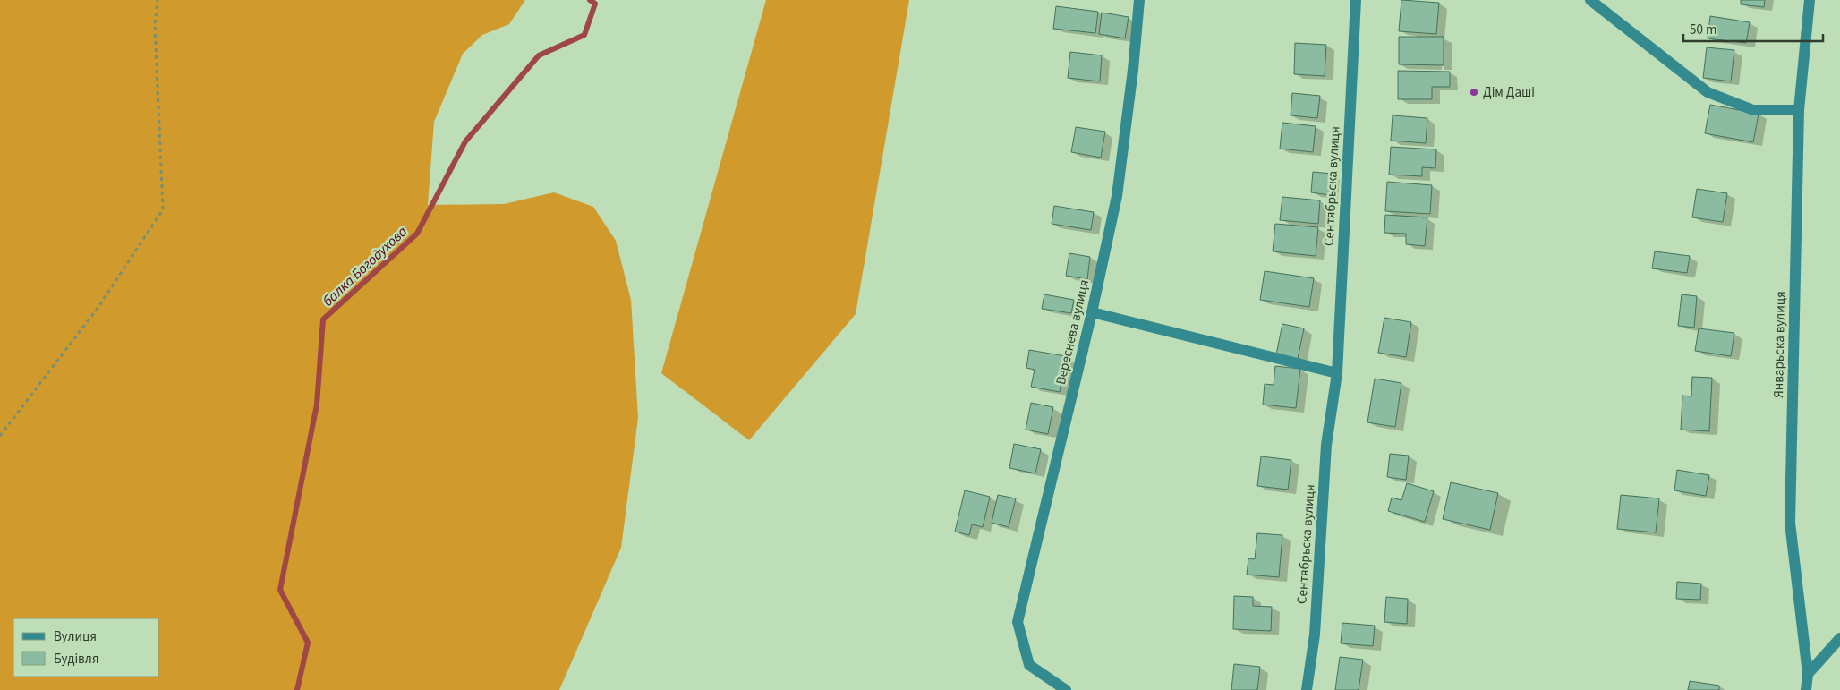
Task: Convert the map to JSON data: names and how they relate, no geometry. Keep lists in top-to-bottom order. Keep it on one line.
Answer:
{"streets":{"street":["Сентябрьска вулиця","Вереснева вулиця","Январьска вулиця"]},"water":["балка Богодухова"],"places":["Дім Даші"],"legend":["Вулиця","Будівля"],"scale_bar":"50 m"}
